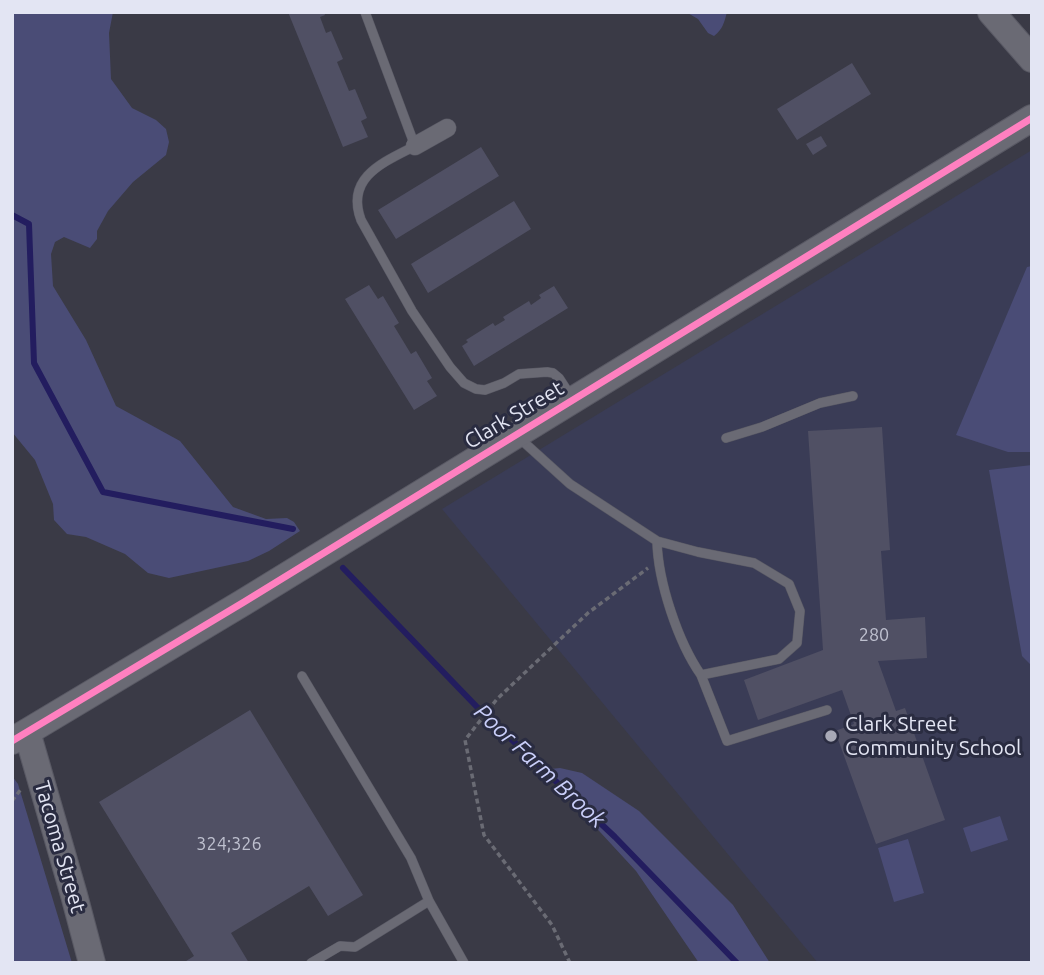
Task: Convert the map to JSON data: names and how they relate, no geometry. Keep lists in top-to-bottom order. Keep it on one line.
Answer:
{"streets":{"street":["Clark Street","Tacoma Street"]},"crossings":[["Clark Street","Tacoma Street"]],"water":["Poor Farm Brook"],"places":["Clark Street Community School"],"house_numbers":["280","324;326"]}
